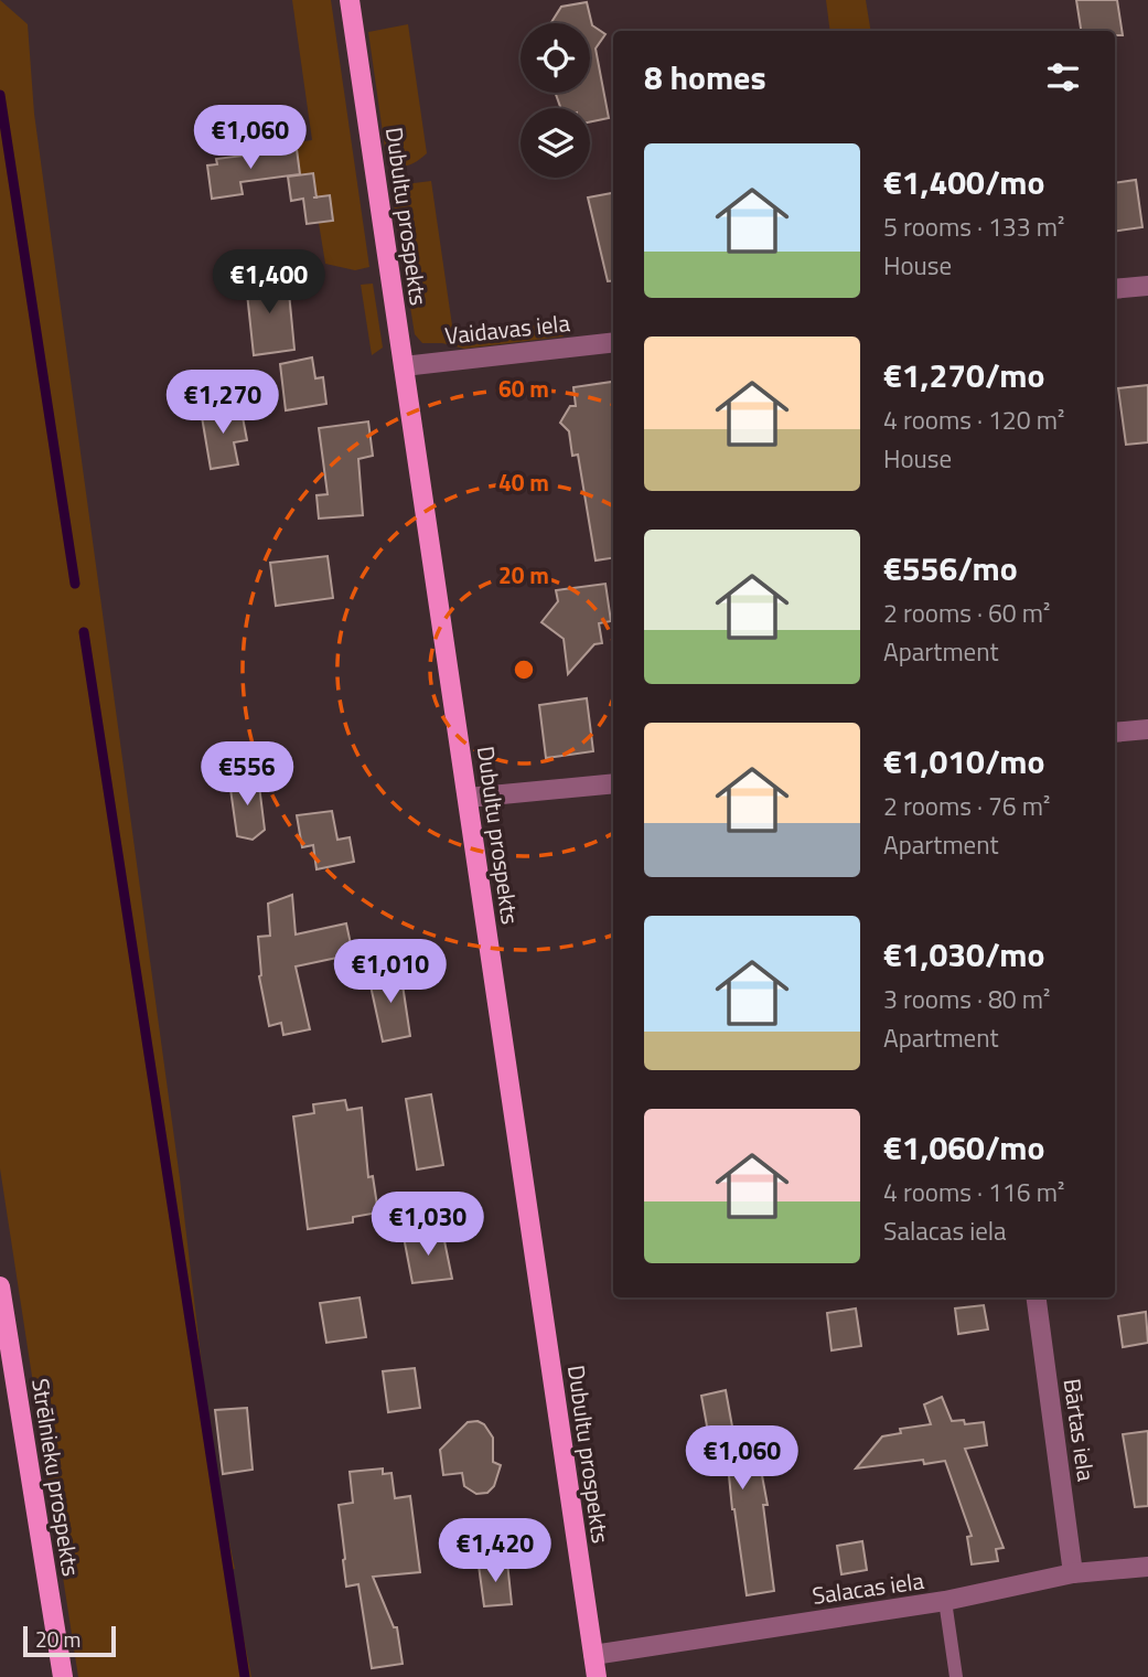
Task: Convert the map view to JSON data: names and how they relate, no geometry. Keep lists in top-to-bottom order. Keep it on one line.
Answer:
{"streets":{"main road":["Dubultu prospekts","Strēlnieku prospekts"],"street":["Vaidavas iela","Bārtas iela","Salacas iela"]},"crossings":[["Dubultu prospekts","Vaidavas iela"],["Dubultu prospekts","Salacas iela"],["Bārtas iela","Salacas iela"]],"scale_bar":"20 m","page":{"heading":"8 homes","price":["€1,060","€1,400","€1,270","€556","€1,010","€1,030","€1,060","€1,420"],"list":[{"name":"€1,400/mo","note":"5 rooms · 133 m² · House"},{"name":"€1,270/mo","note":"4 rooms · 120 m² · House"},{"name":"€556/mo","note":"2 rooms · 60 m² · Apartment"},{"name":"€1,010/mo","note":"2 rooms · 76 m² · Apartment"},{"name":"€1,030/mo","note":"3 rooms · 80 m² · Apartment"},{"name":"€1,060/mo","note":"4 rooms · 116 m² · Salacas iela"}],"scale":"20 m"},"rings":["60 m","40 m","20 m"]}
